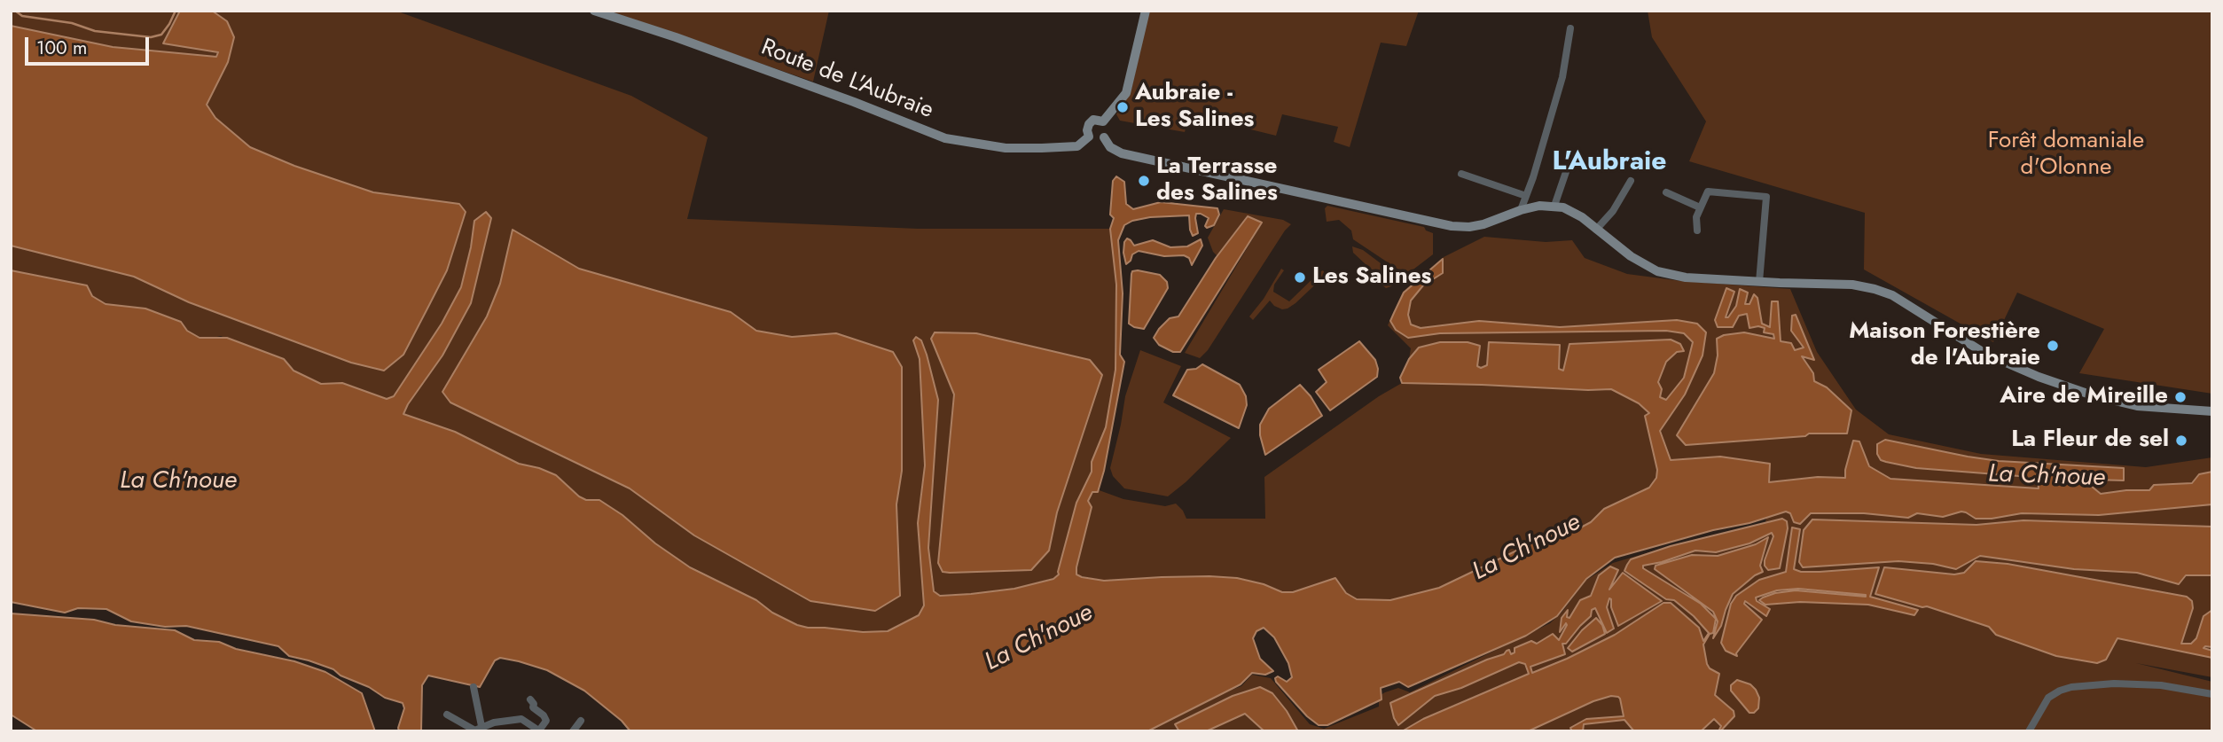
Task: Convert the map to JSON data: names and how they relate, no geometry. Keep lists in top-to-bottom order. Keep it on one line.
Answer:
{"streets":{"street":["Route de L'Aubraie"]},"districts":["L'Aubraie"],"water":["La Ch'noue"],"parks":["Forêt domaniale d'Olonne"],"places":["Aubraie - Les Salines","La Terrasse des Salines","Les Salines","Maison Forestière de l'Aubraie","Aire de Mireille","La Fleur de sel"],"scale_bar":"100 m"}
